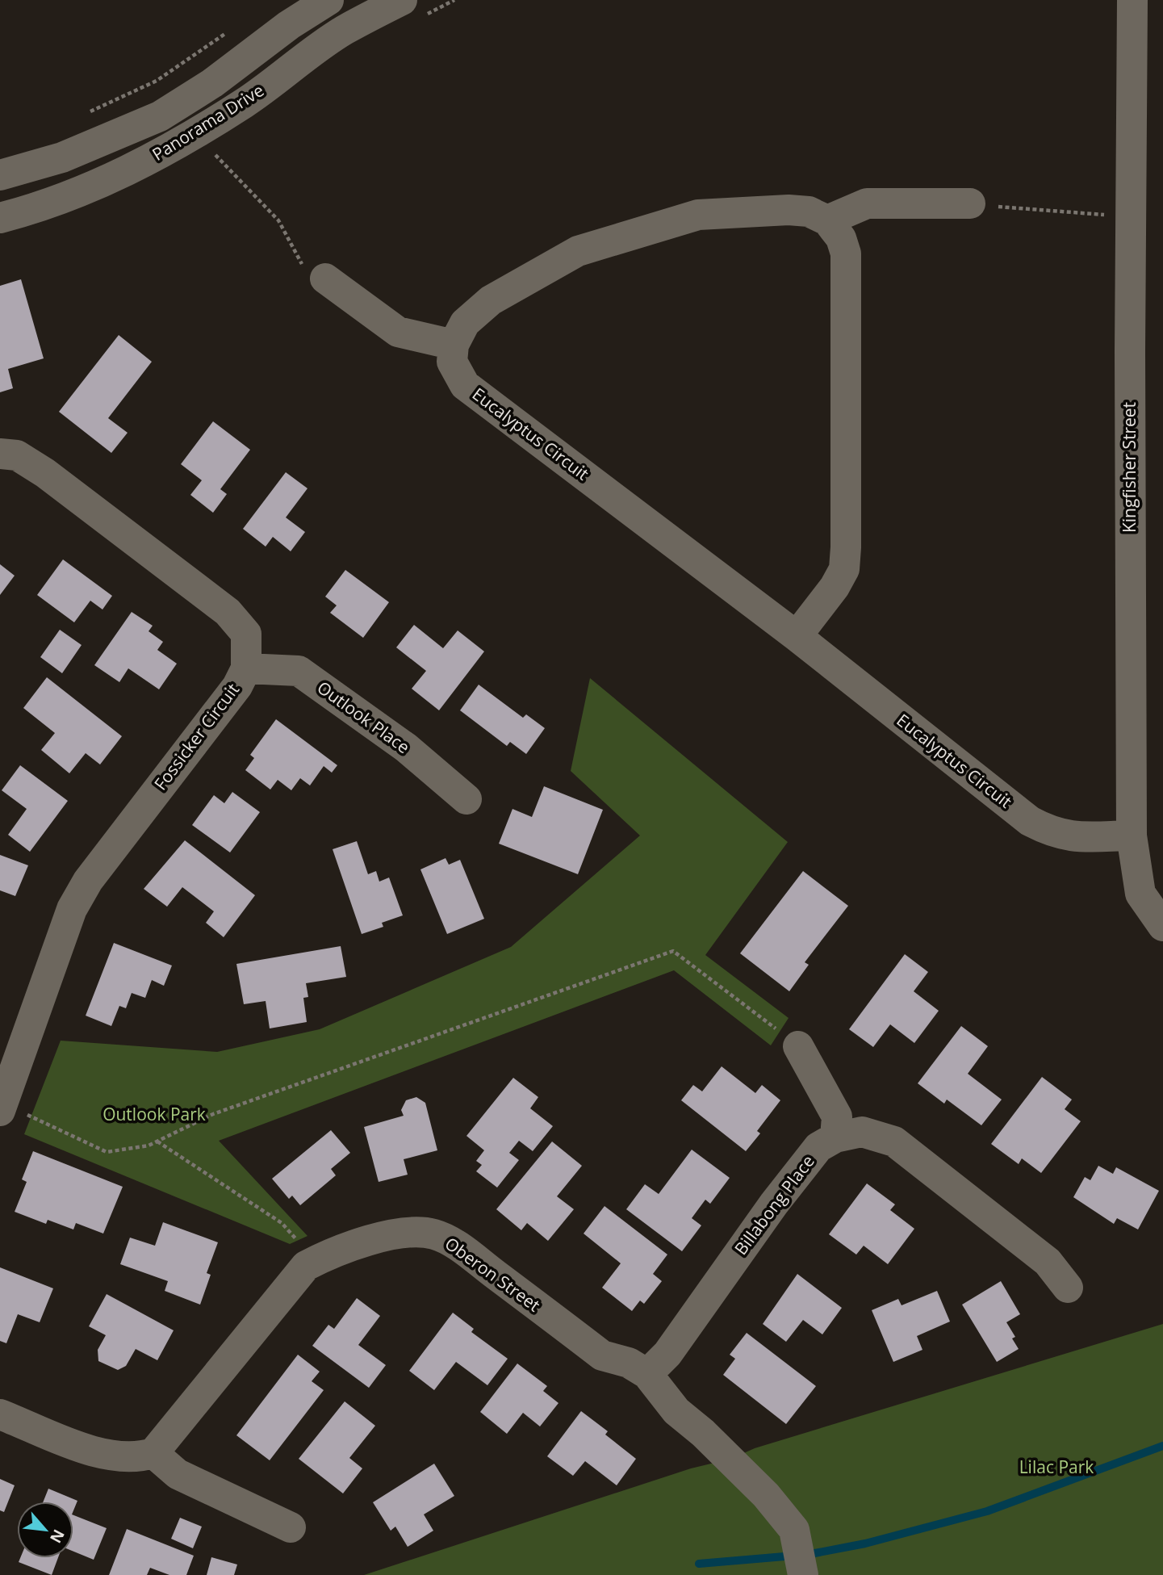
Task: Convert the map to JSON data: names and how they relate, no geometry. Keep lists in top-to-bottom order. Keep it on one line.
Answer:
{"streets":{"street":["Panorama Drive","Eucalyptus Circuit","Kingfisher Street","Outlook Place","Fossicker Circuit","Billabong Place","Oberon Street"]},"crossings":[["Eucalyptus Circuit","Kingfisher Street"],["Outlook Place","Fossicker Circuit"],["Billabong Place","Oberon Street"]],"parks":["Outlook Park","Lilac Park"],"north":"bottom right"}
